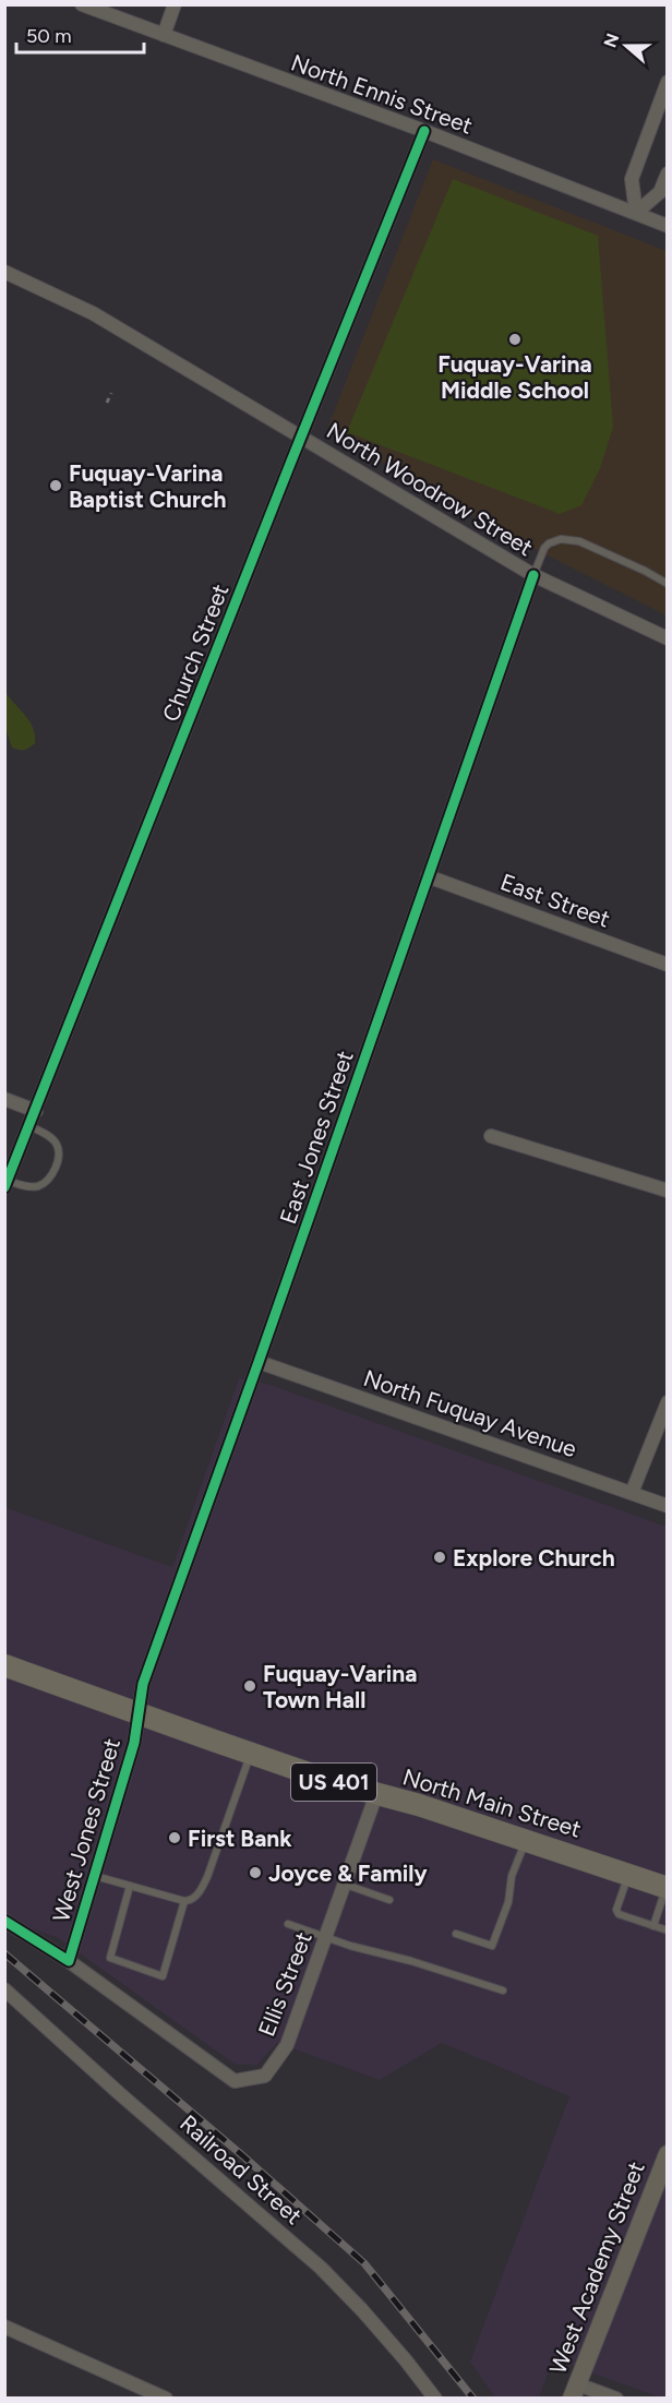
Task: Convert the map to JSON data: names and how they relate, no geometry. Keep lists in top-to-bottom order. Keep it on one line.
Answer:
{"streets":{"main road":["US 401","North Main Street","West Academy Street"],"street":["North Ennis Street","North Woodrow Street","Church Street","East Street","East Jones Street","North Fuquay Avenue","West Jones Street","Ellis Street","Railroad Street"]},"crossings":[["North Ennis Street","Church Street"],["North Woodrow Street","Church Street"],["North Woodrow Street","East Jones Street"],["East Street","East Jones Street"],["East Jones Street","North Fuquay Avenue"],["East Jones Street","North Main Street"],["East Jones Street","West Jones Street"],["North Main Street","West Jones Street"],["North Main Street","Ellis Street"],["West Jones Street","Ellis Street"]],"places":["Fuquay-Varina Middle School","Fuquay-Varina Baptist Church","Explore Church","Fuquay-Varina Town Hall","First Bank","Joyce & Family"],"scale_bar":"50 m","north":"left"}
